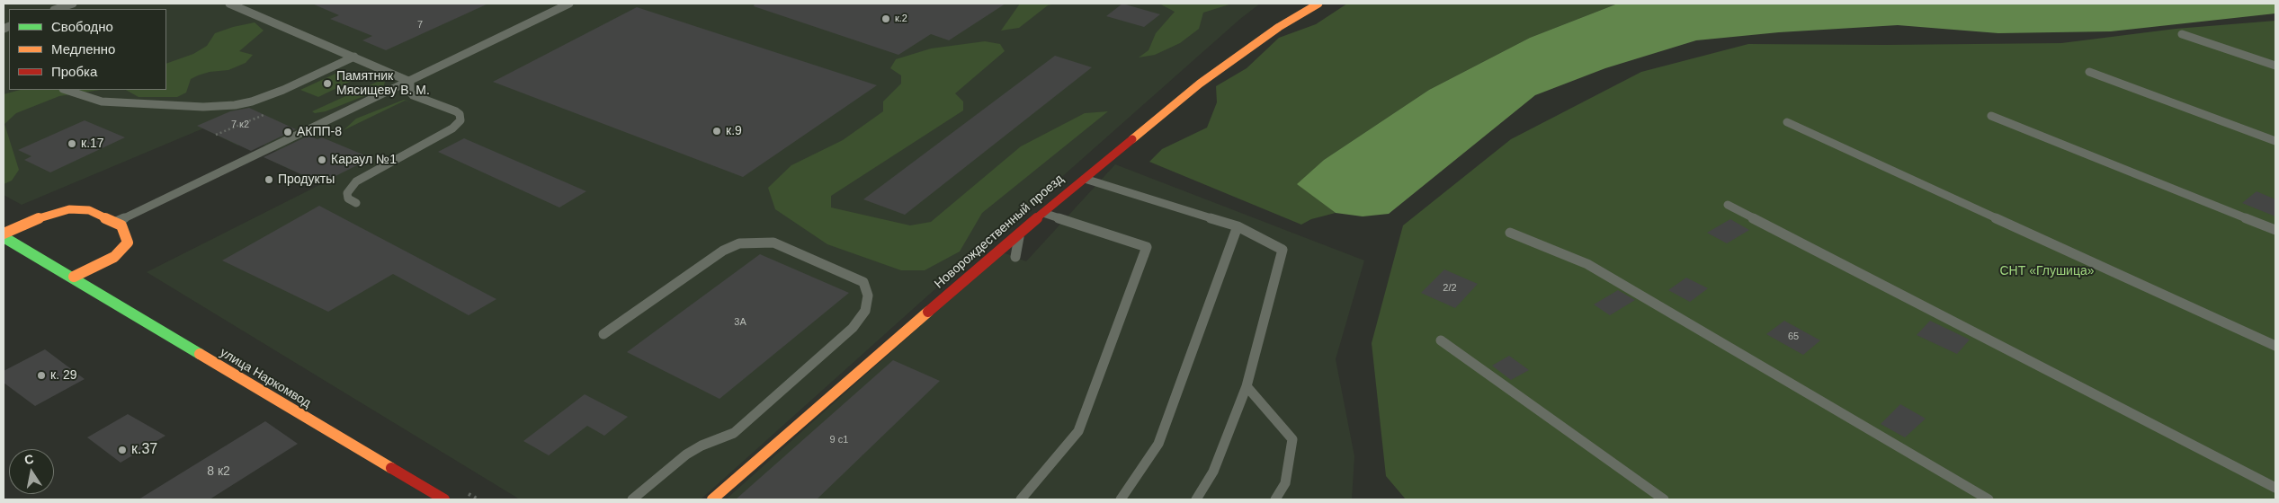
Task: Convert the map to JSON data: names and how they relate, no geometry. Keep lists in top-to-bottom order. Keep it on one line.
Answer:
{"streets":{"street":["Новорождественный проезд","улица Наркомвод"]},"parks":["СНТ «Глушица»"],"places":["к.2","Памятник Мясищеву В. М.","к.9","АКПП-8","к.17","Караул №1","Продукты","к. 29","к.37"],"house_numbers":["7","7 к2","2/2","3А","65","9 с1","8 к2"],"legend":["Свободно","Медленно","Пробка"],"north":"top"}
